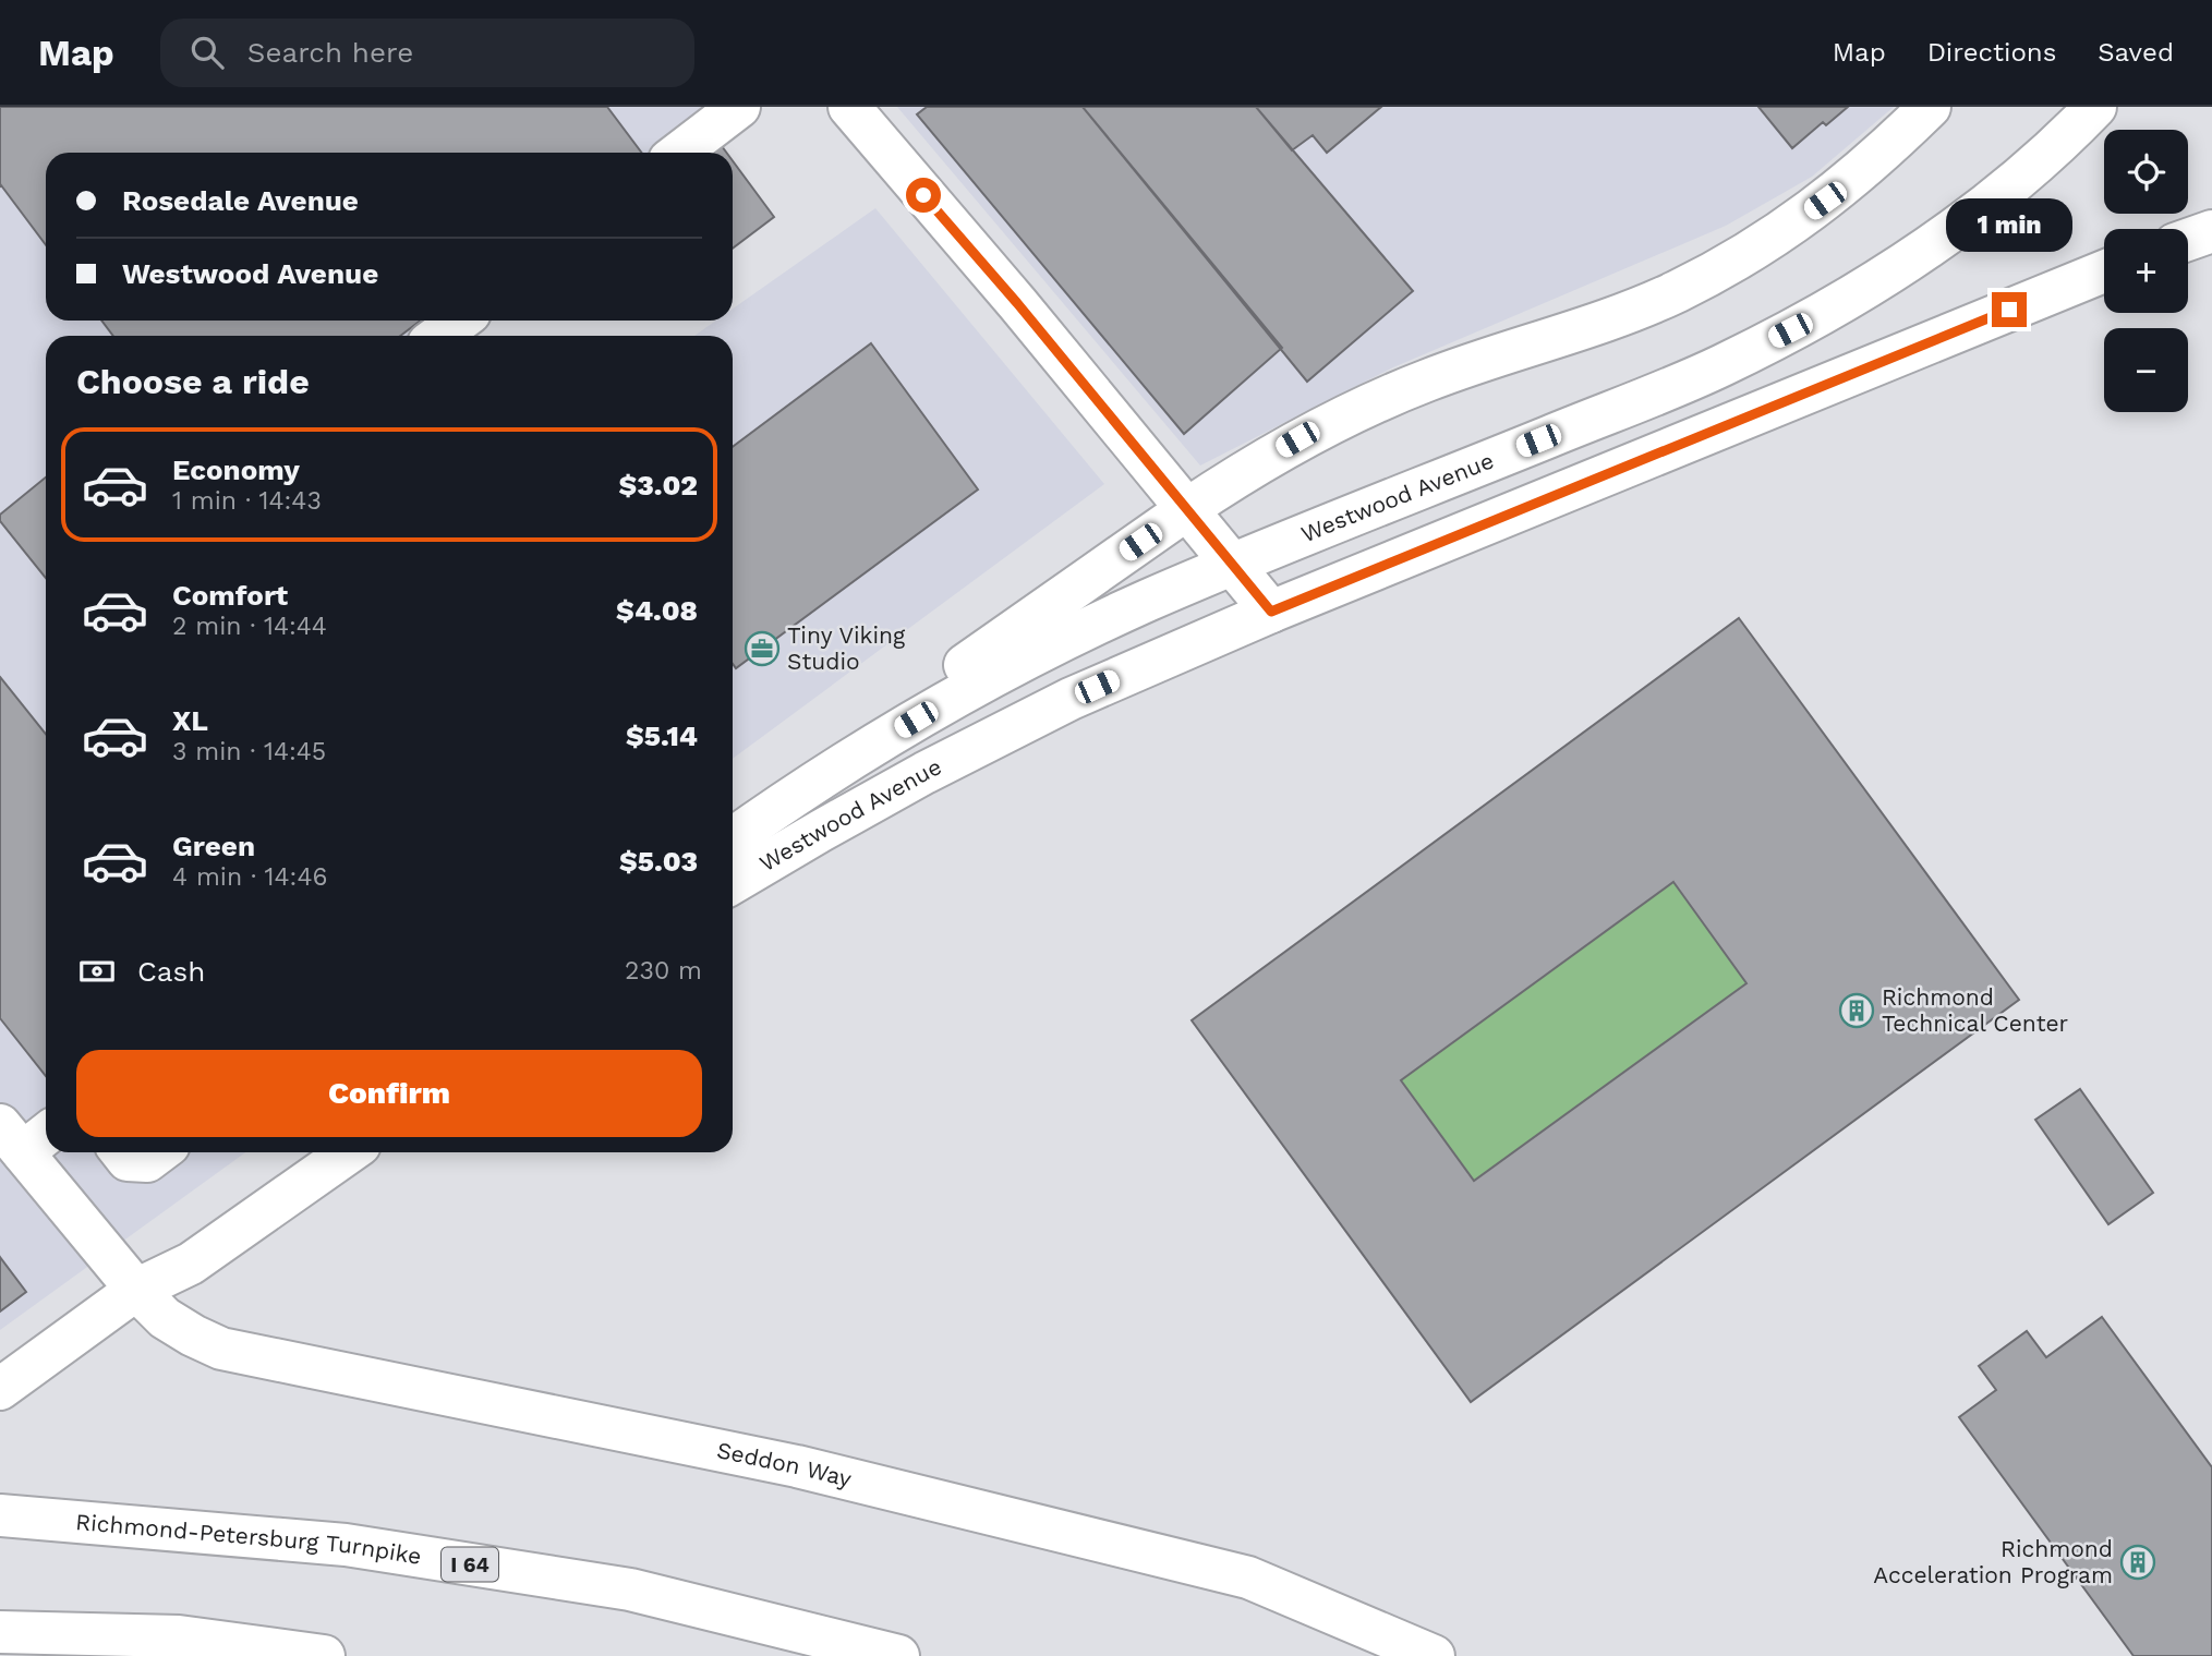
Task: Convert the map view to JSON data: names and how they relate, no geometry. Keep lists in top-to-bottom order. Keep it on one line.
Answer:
{"streets":{"main road":["Westwood Avenue","Seddon Way","Richmond-Petersburg Turnpike","I 64"]},"places":{"office":["Tiny Viking Studio"],"building":["Richmond Technical Center","Richmond Acceleration Program"]},"page":{"header":"Map","search":"Search here","nav":["Map","Directions","Saved"],"map_buttons":["+","−"],"banner":["Rosedale Avenue","Westwood Avenue"],"bubble":"1 min","heading":"Choose a ride","list":[{"name":"Economy","note":"1 min · 14:43","value":"$3.02"},{"name":"Comfort","note":"2 min · 14:44","value":"$4.08"},{"name":"XL","note":"3 min · 14:45","value":"$5.14"},{"name":"Green","note":"4 min · 14:46","value":"$5.03"}],"pay":["Cash","230 m"],"buttons":"Confirm"}}
